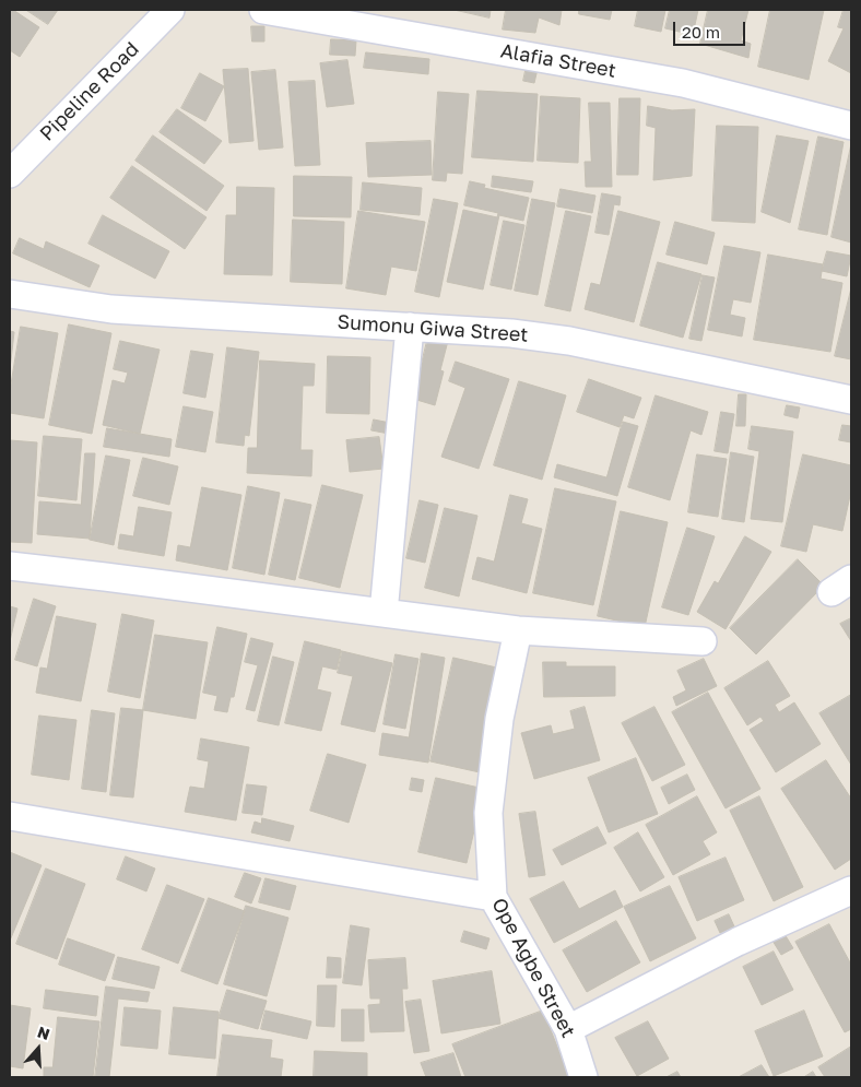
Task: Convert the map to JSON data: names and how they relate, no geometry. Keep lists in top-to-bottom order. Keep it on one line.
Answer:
{"streets":{"street":["Alafia Street","Pipeline Road","Sumonu Giwa Street","Ope Agbe Street"]},"scale_bar":"20 m","north":"top"}
